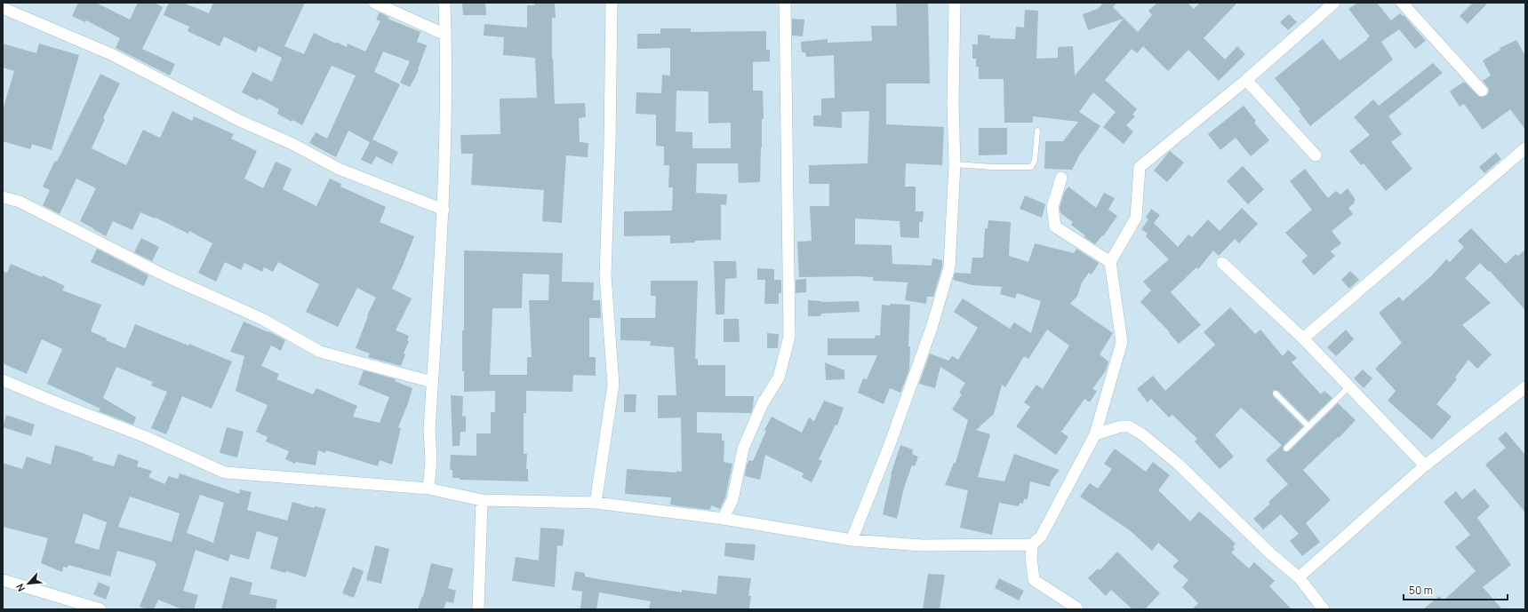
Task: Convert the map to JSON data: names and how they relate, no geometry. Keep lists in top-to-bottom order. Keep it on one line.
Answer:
{"scale_bar":"50 m","north":"bottom left"}
